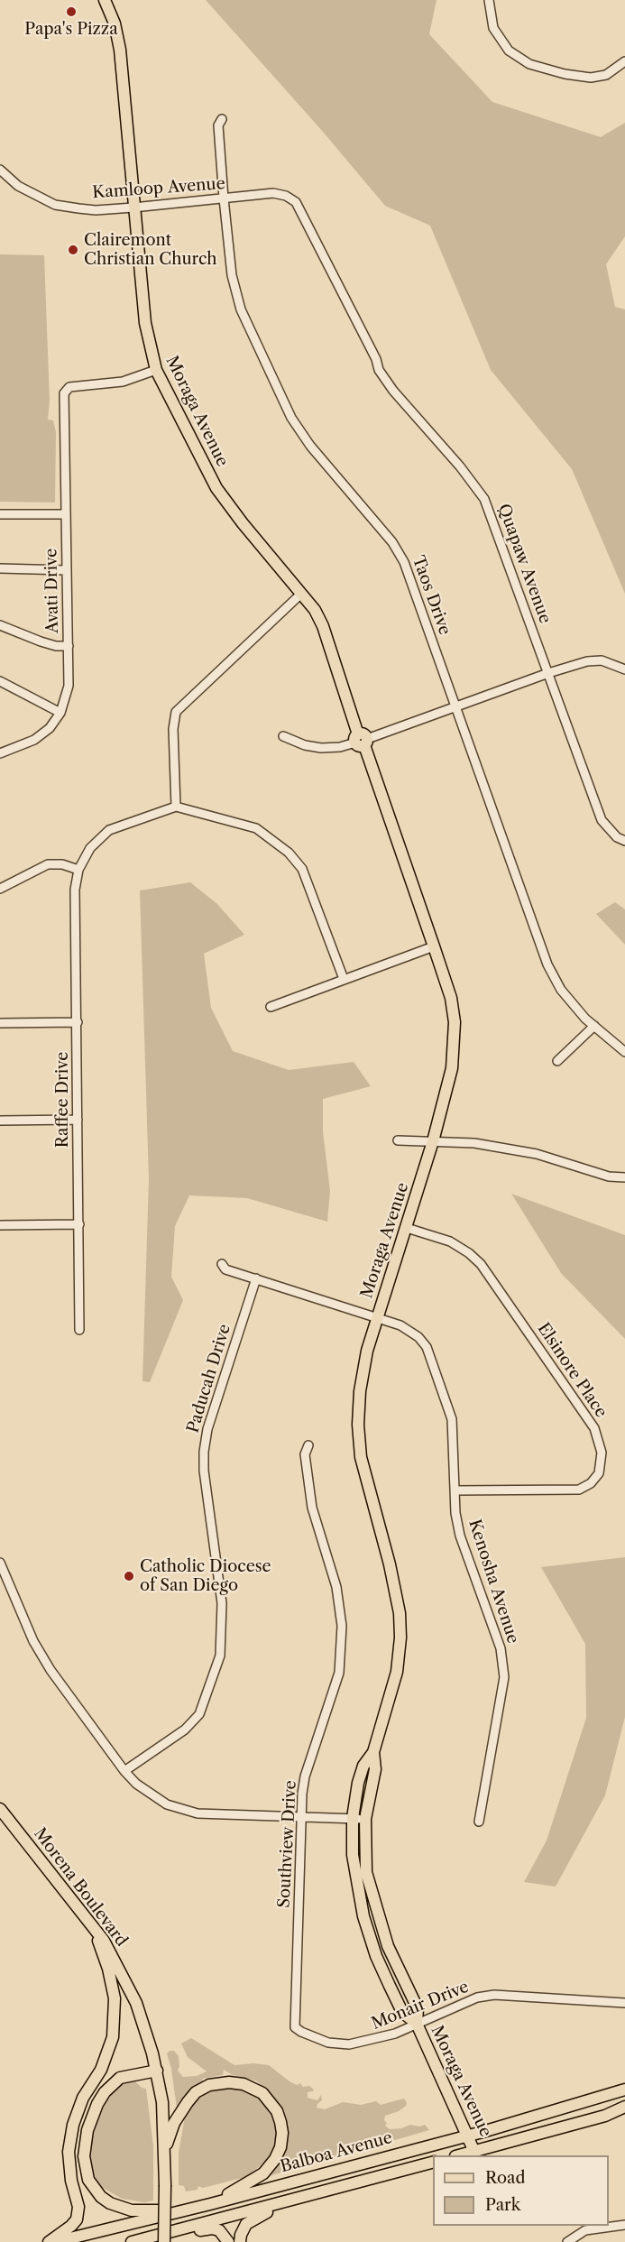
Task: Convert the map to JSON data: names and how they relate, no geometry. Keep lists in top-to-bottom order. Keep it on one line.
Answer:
{"streets":{"main road":["Moraga Avenue","Morena Boulevard","Balboa Avenue"],"street":["Kamloop Avenue","Quapaw Avenue","Avati Drive","Taos Drive","Raffee Drive","Elsinore Place","Paducah Drive","Kenosha Avenue","Southview Drive","Monair Drive"]},"crossings":[["Kamloop Avenue","Moraga Avenue"],["Kamloop Avenue","Quapaw Avenue"],["Kamloop Avenue","Taos Drive"],["Moraga Avenue","Avati Drive"],["Moraga Avenue","Elsinore Place"],["Moraga Avenue","Kenosha Avenue"],["Moraga Avenue","Monair Drive"],["Moraga Avenue","Balboa Avenue"],["Elsinore Place","Kenosha Avenue"],["Paducah Drive","Kenosha Avenue"],["Southview Drive","Monair Drive"]],"places":["Papa's Pizza","Clairemont Christian Church","Catholic Diocese of San Diego"],"legend":["Road","Park"]}
